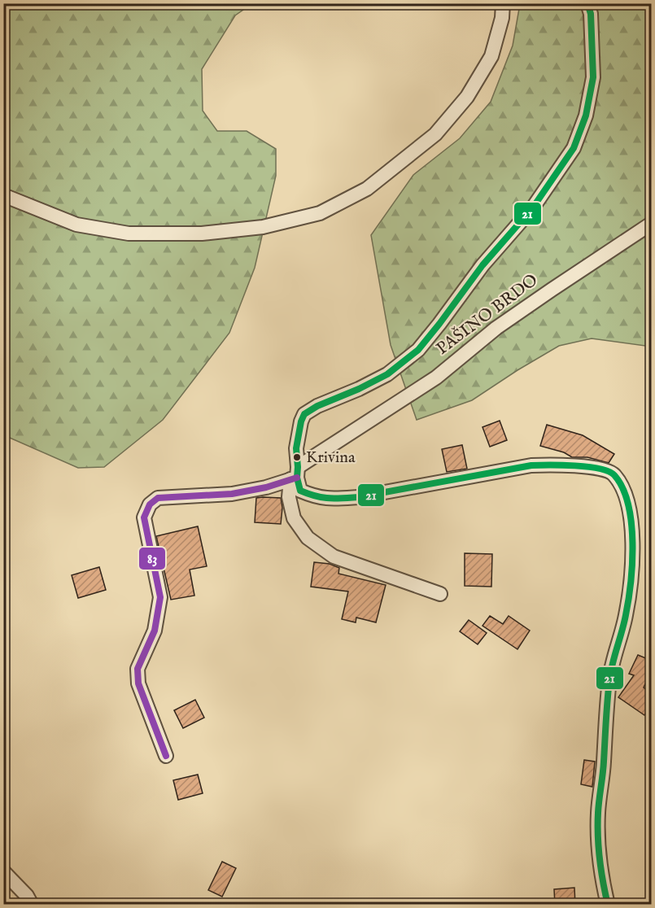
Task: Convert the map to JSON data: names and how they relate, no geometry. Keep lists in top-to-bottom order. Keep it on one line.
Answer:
{"streets":{"street":["PAŠINO BRDO"]},"places":["Krivina"],"lines":["transit line 21","transit line 83"]}
